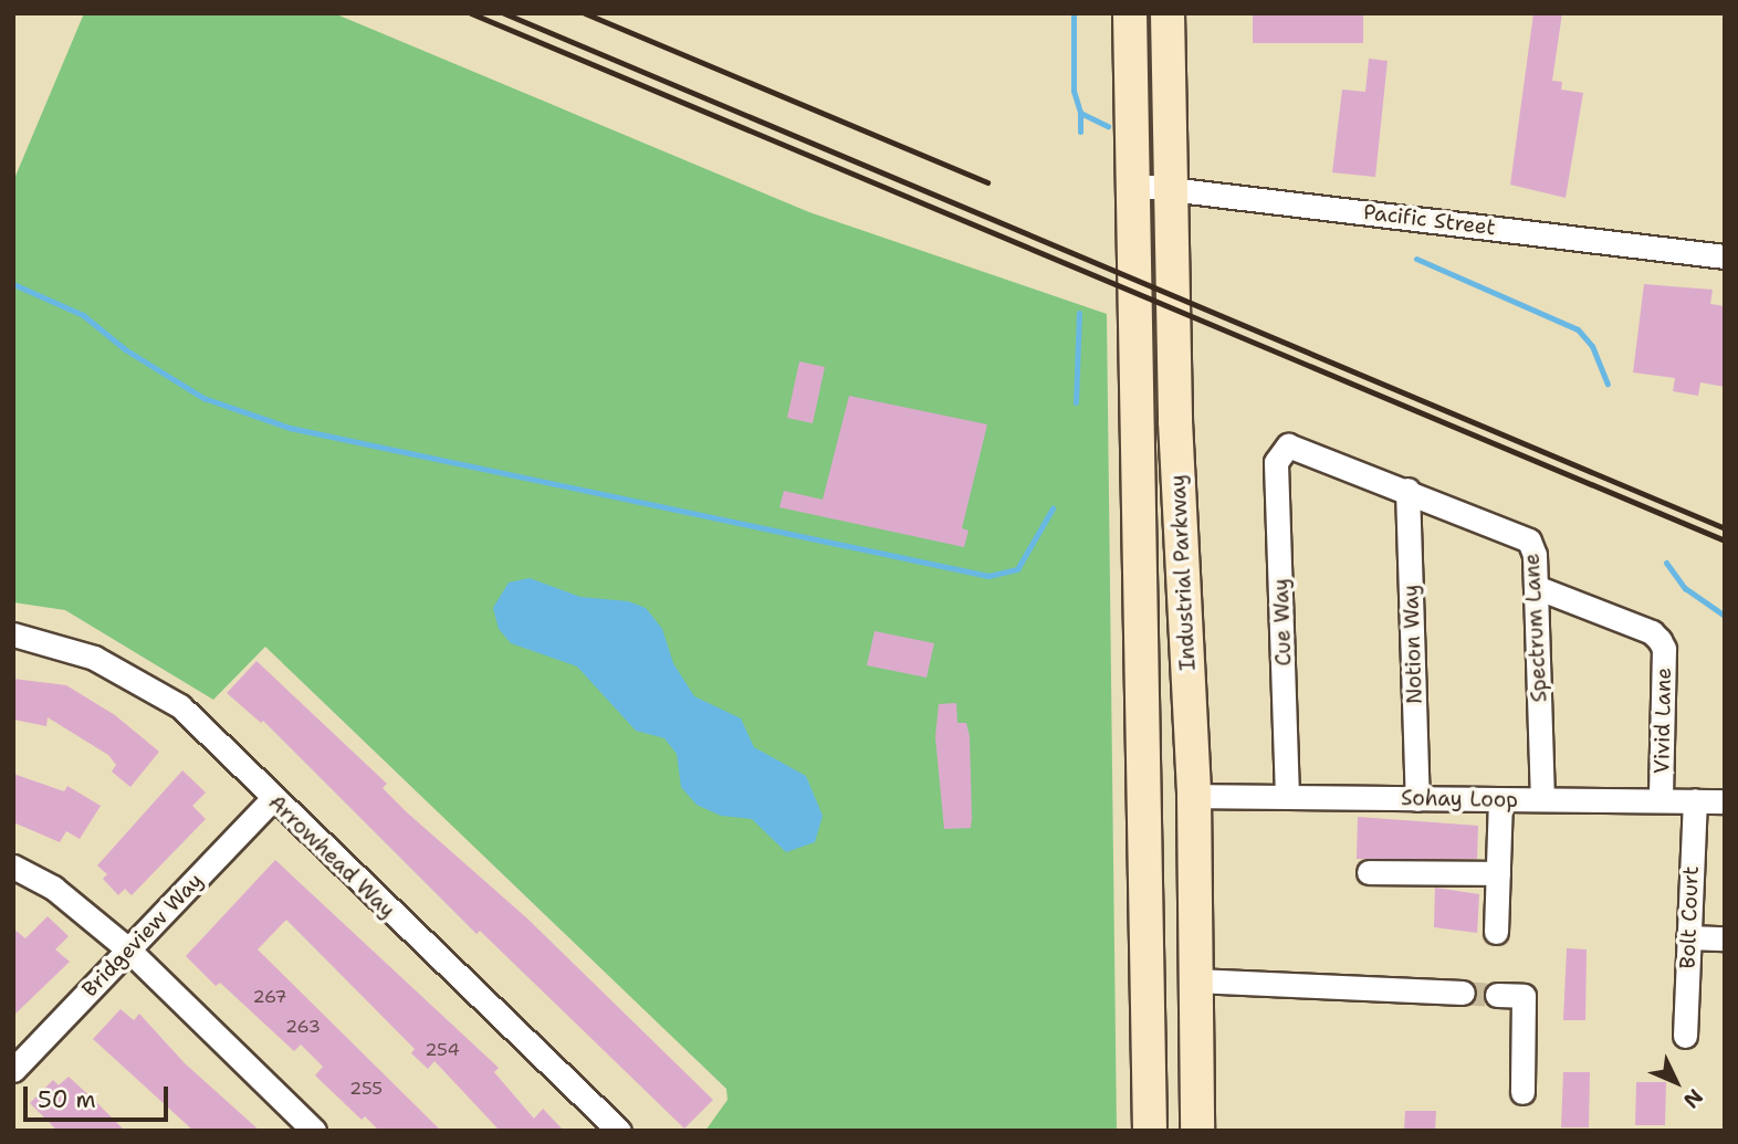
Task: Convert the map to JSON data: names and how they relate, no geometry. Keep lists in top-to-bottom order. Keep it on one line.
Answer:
{"streets":{"main road":["Industrial Parkway"],"street":["Pacific Street","Cue Way","Spectrum Lane","Notion Way","Vivid Lane","Sohay Loop","Arrowhead Way","Bolt Court","Bridgeview Way"]},"crossings":[["Pacific Street","Industrial Parkway"],["Industrial Parkway","Sohay Loop"],["Cue Way","Spectrum Lane"],["Cue Way","Sohay Loop"],["Spectrum Lane","Notion Way"],["Spectrum Lane","Vivid Lane"],["Spectrum Lane","Sohay Loop"],["Notion Way","Sohay Loop"],["Vivid Lane","Sohay Loop"],["Sohay Loop","Bolt Court"],["Arrowhead Way","Bridgeview Way"]],"house_numbers":["267","263","254","255"],"scale_bar":"50 m","north":"bottom right"}
